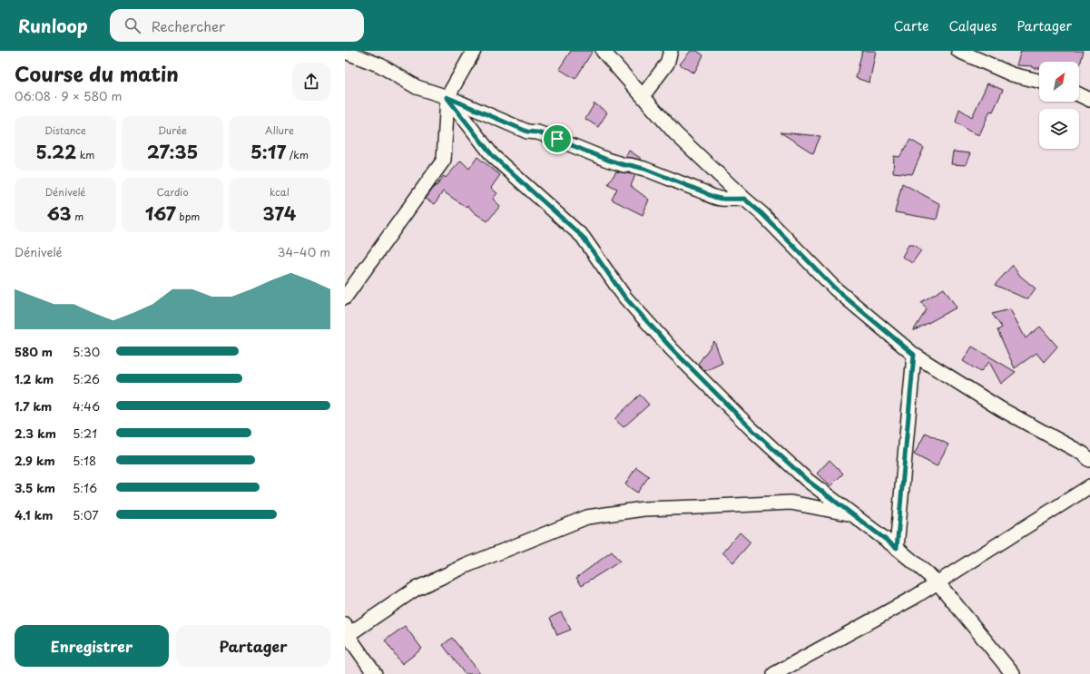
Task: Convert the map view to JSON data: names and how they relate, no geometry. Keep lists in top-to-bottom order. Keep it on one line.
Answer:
{"north":"top right","page":{"header":"Runloop","search":"Rechercher","nav":["Carte","Calques","Partager"],"heading":["Course du matin","06:08 · 9 × 580 m"],"stats":[["Distance","5.22 km"],["Durée","27:35"],["Allure","5:17 /km"],["Dénivelé","63 m"],["Cardio","167 bpm"],["kcal","374"]],"chart":["Dénivelé","34–40 m"],"list":[{"name":"580 m","note":"5:30"},{"name":"1.2 km","note":"5:26"},{"name":"1.7 km","note":"4:46"},{"name":"2.3 km","note":"5:21"},{"name":"2.9 km","note":"5:18"},{"name":"3.5 km","note":"5:16"},{"name":"4.1 km","note":"5:07"}],"buttons":["Enregistrer","Partager"]}}
